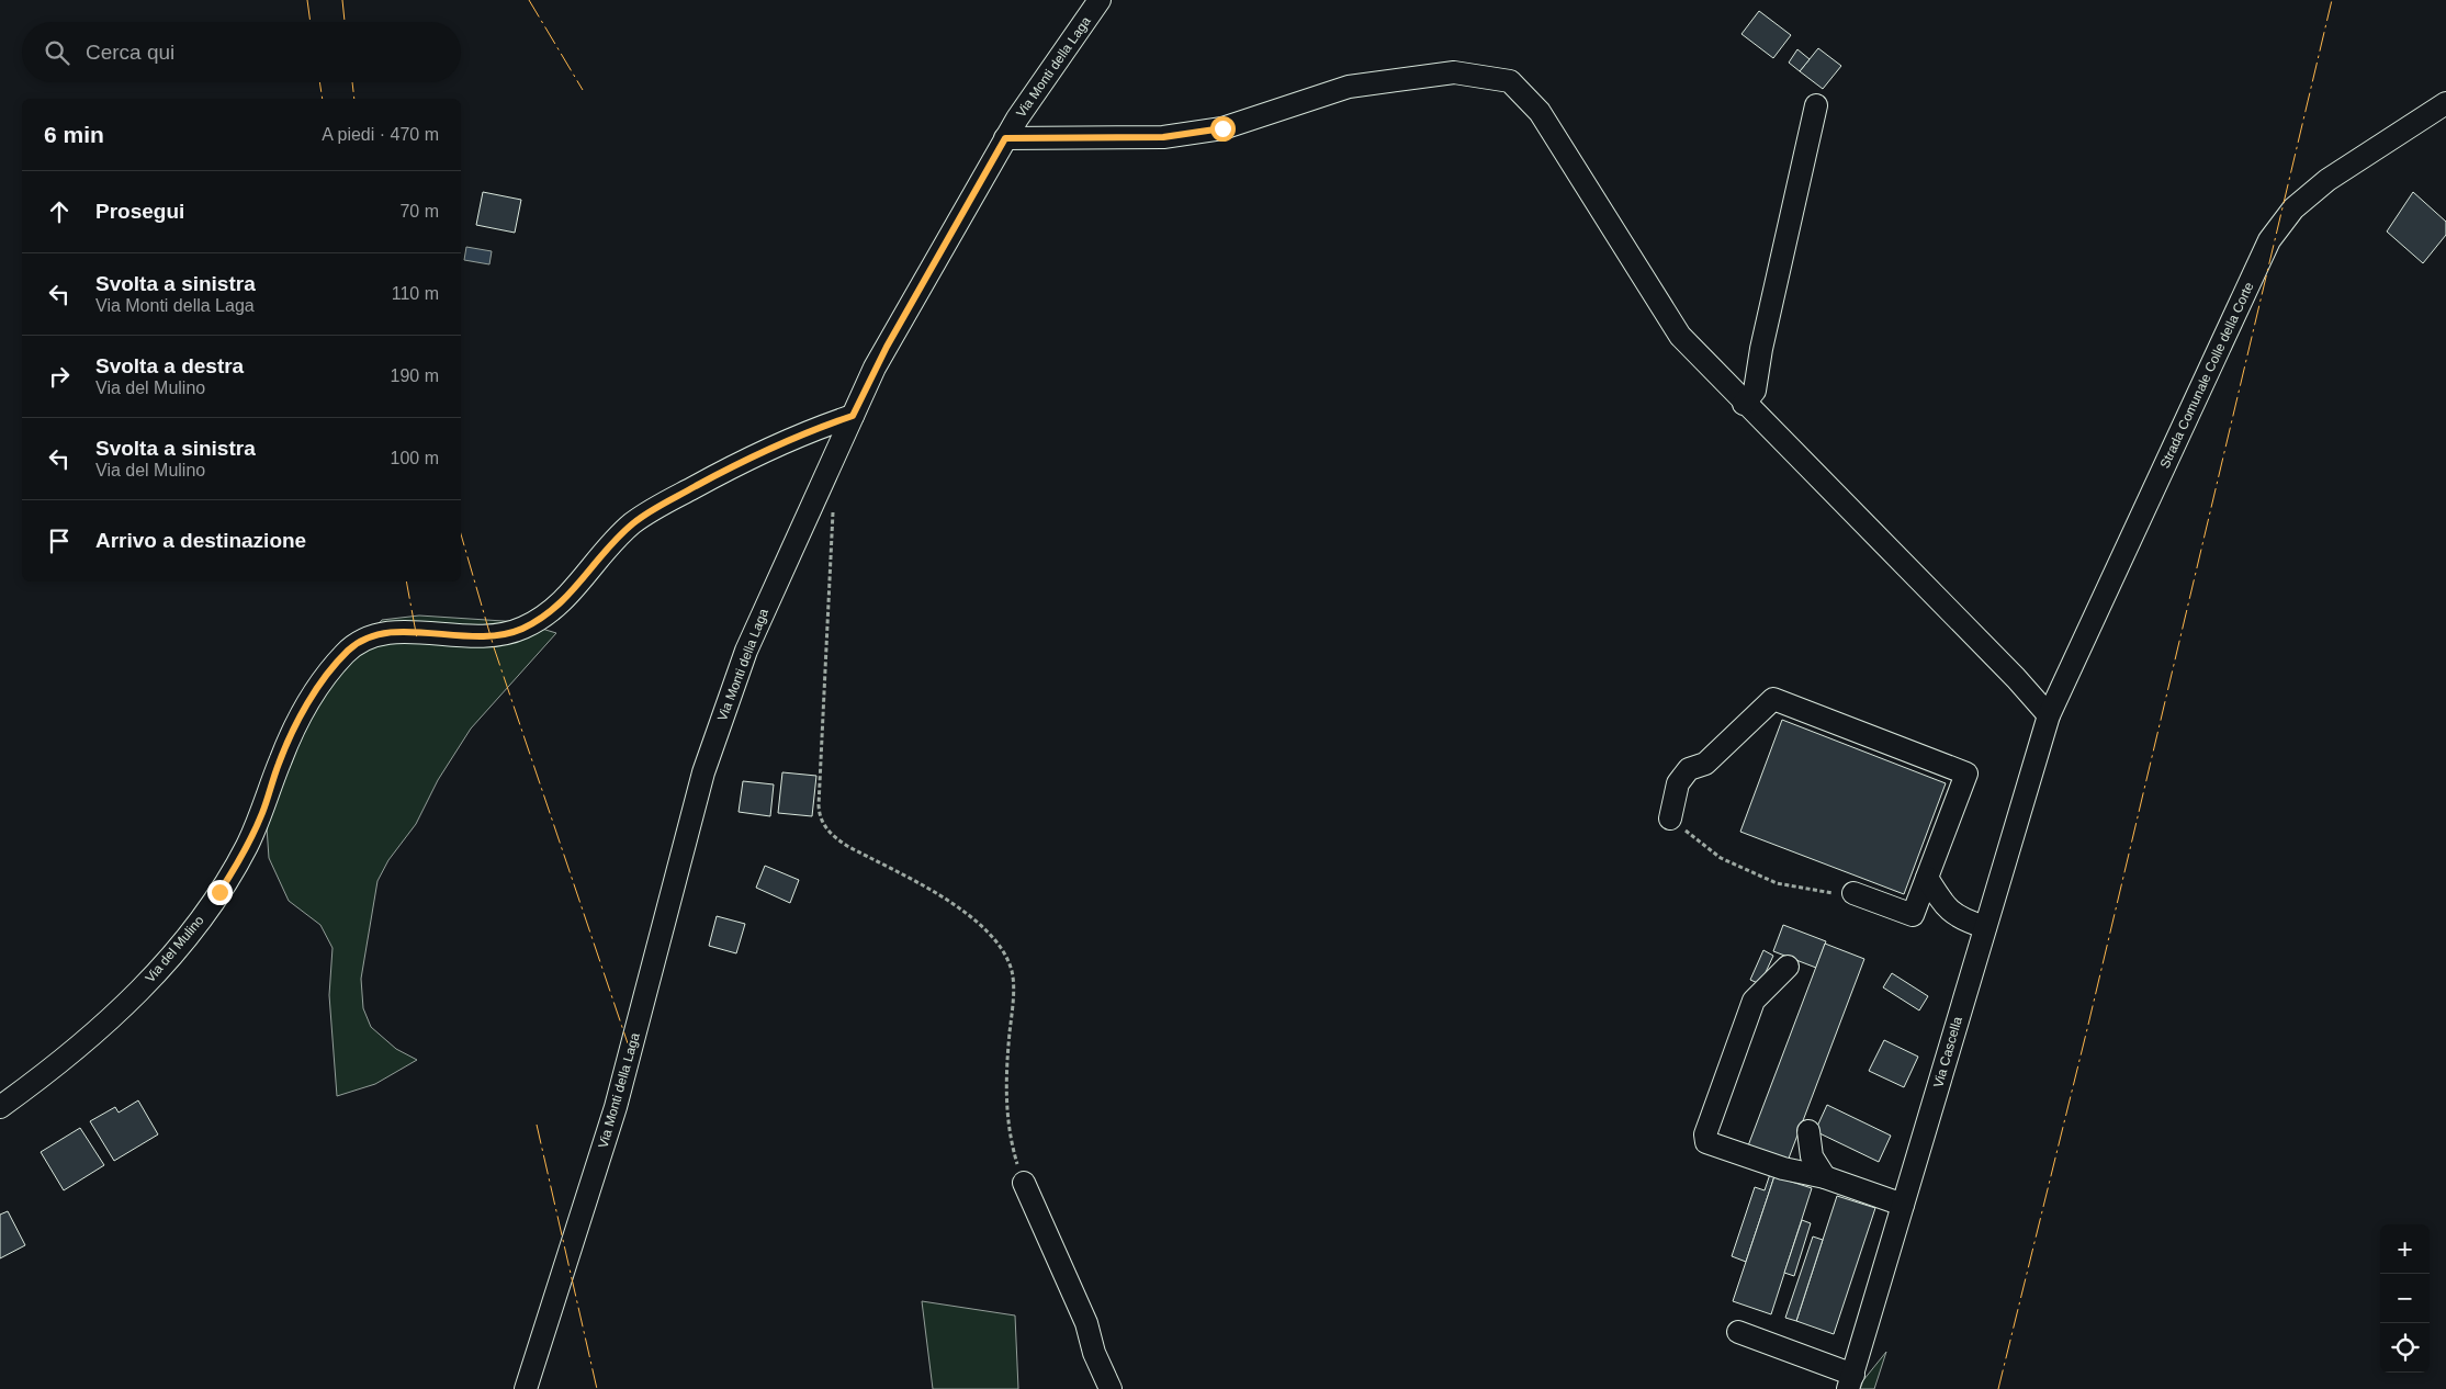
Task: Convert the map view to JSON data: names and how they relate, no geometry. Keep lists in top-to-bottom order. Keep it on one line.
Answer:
{"streets":{"street":["Via Monti della Laga","Strada Comunale Colle della Corte","Via del Mulino","Via Cascella"]},"crossings":[["Via Monti della Laga","Via del Mulino"],["Strada Comunale Colle della Corte","Via Cascella"]],"page":{"search":"Cerca qui","heading":["6 min","A piedi · 470 m"],"list":[["Prosegui","70 m"],["Svolta a sinistra","Via Monti della Laga","110 m"],["Svolta a destra","Via del Mulino","190 m"],["Svolta a sinistra","Via del Mulino","100 m"],"Arrivo a destinazione"],"map_buttons":["+","−"]}}
